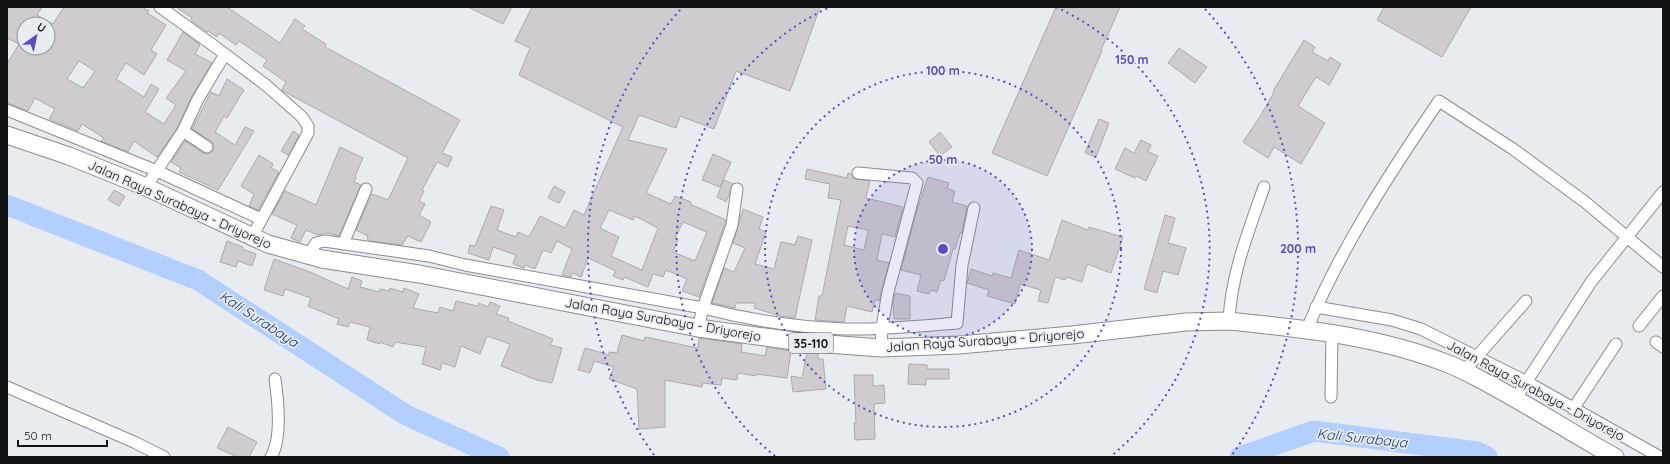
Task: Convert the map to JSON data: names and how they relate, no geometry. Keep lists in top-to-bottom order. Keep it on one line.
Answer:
{"streets":{"main road":["Jalan Raya Surabaya - Driyorejo","35-110"]},"water":["Kali Surabaya"],"scale_bar":"50 m","north":"top right","rings":["150 m","100 m","50 m","200 m"]}
